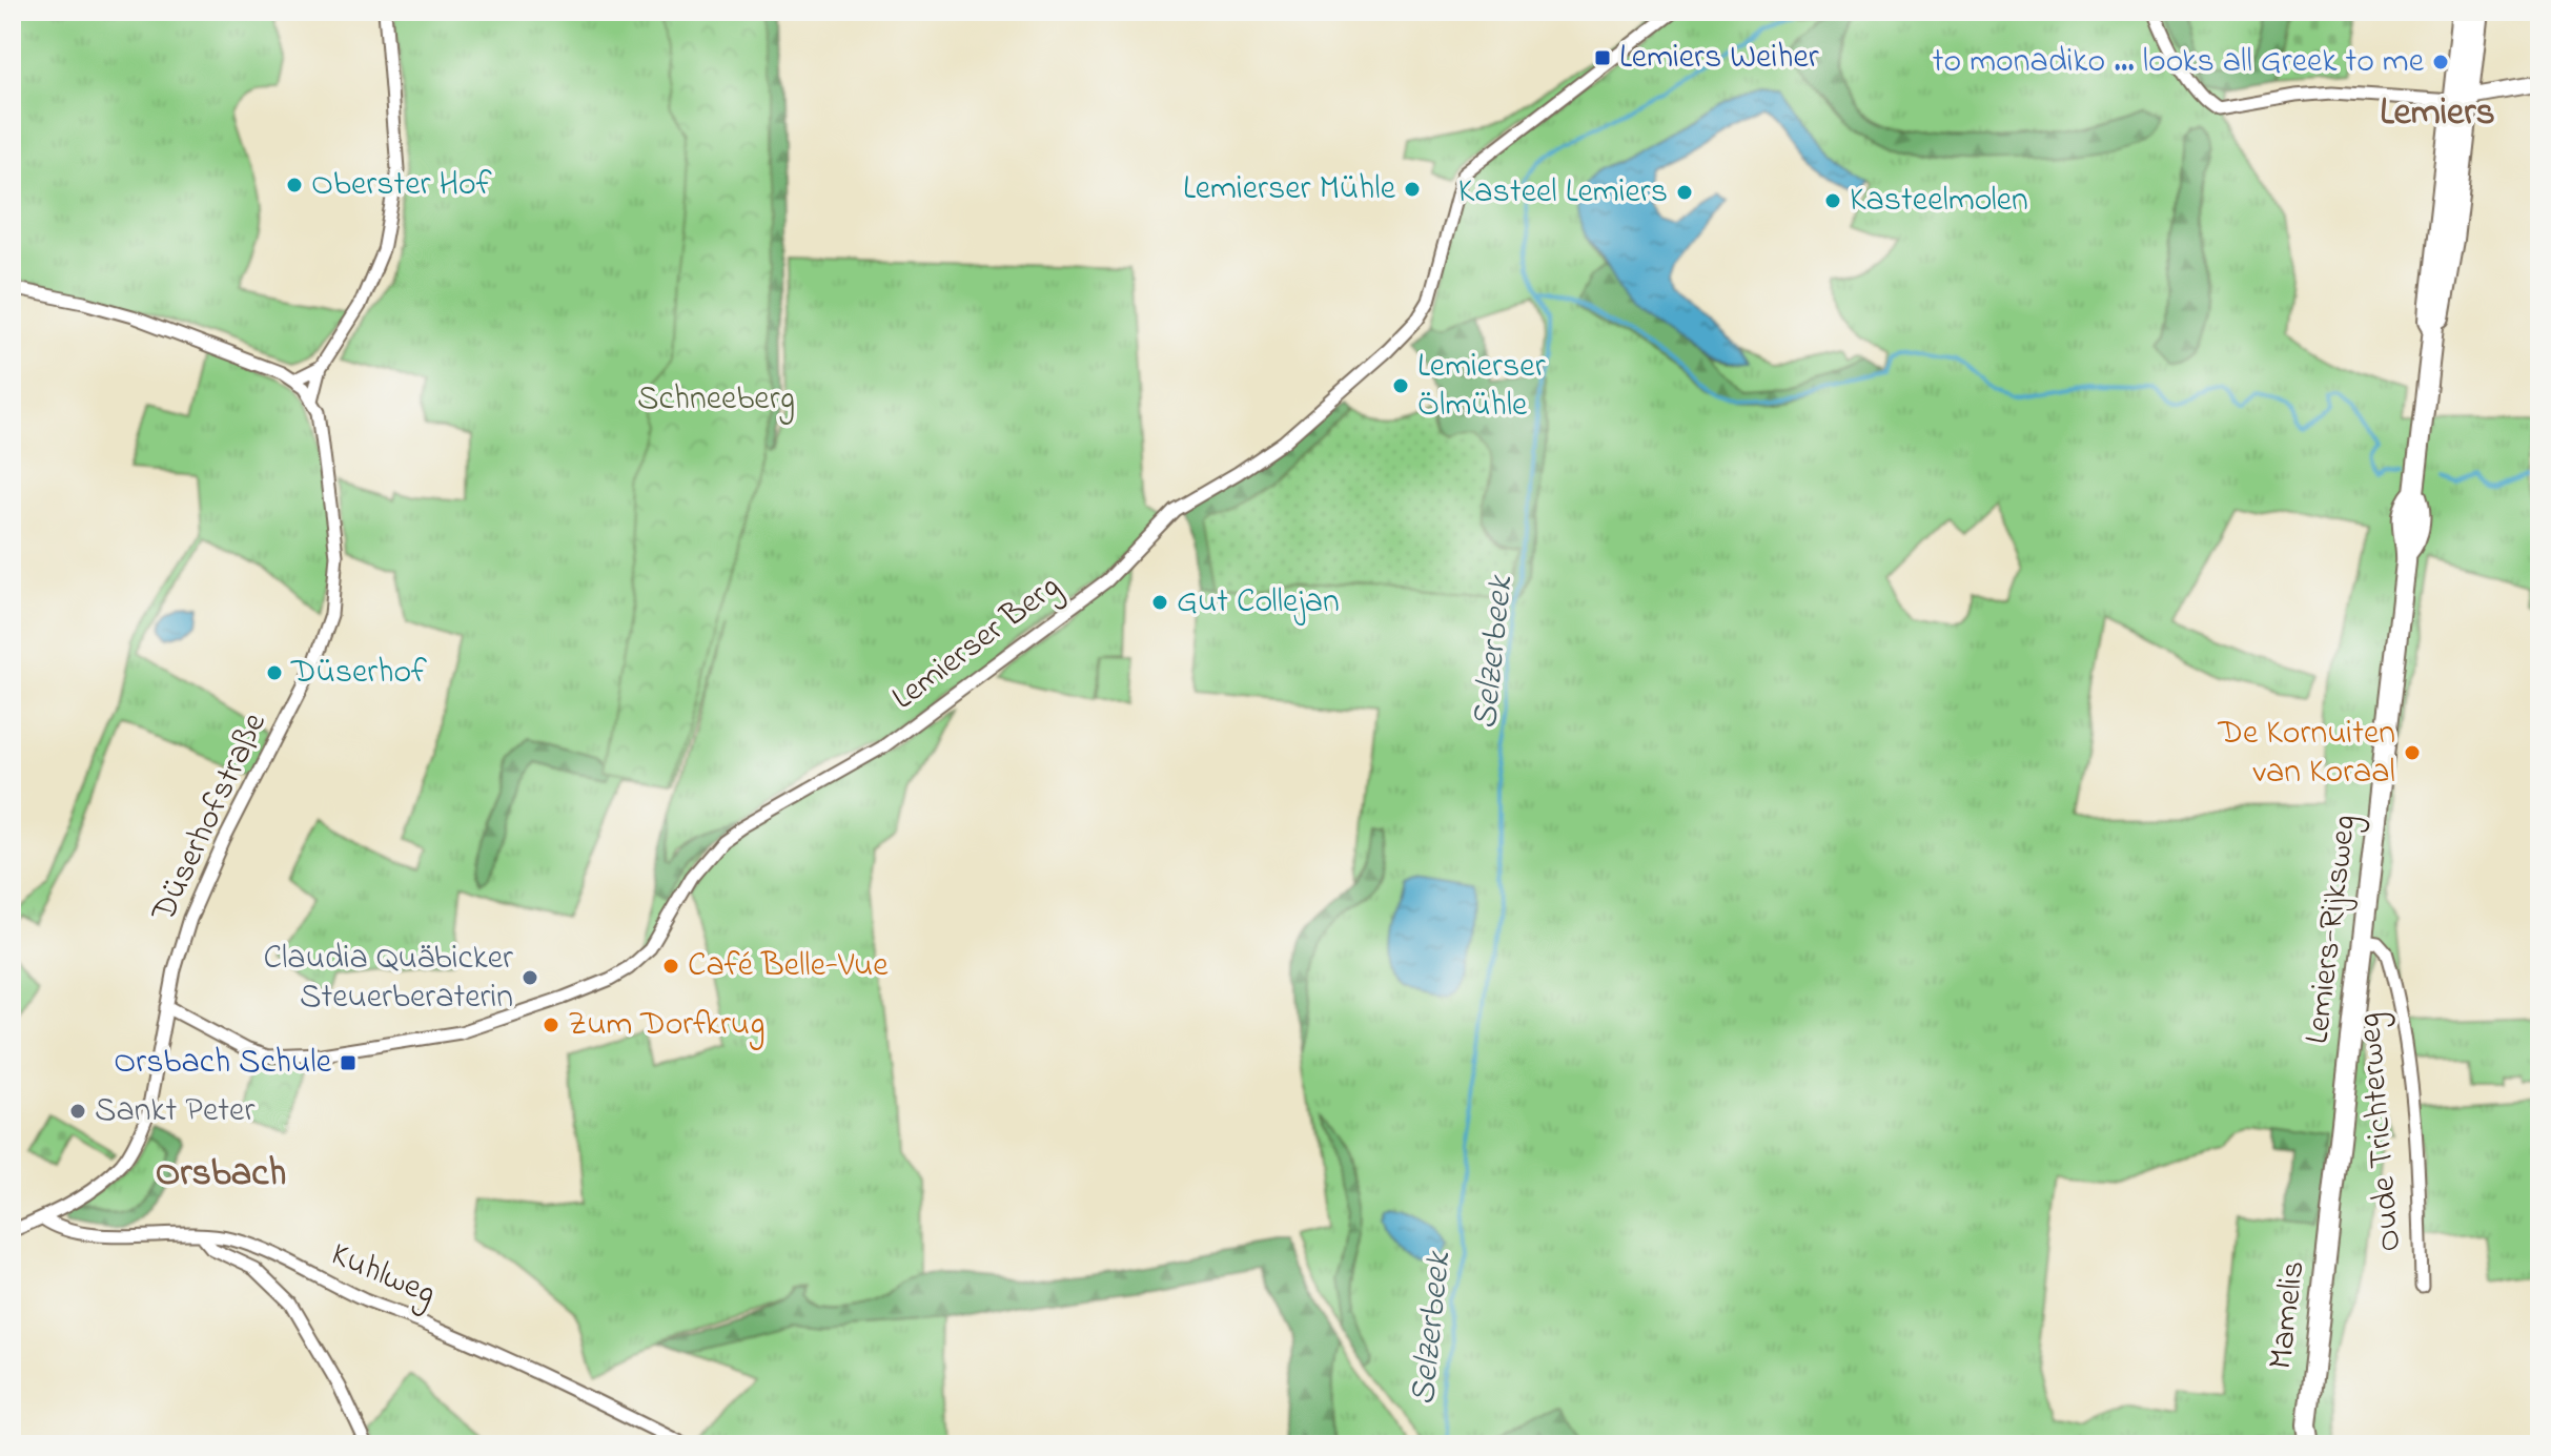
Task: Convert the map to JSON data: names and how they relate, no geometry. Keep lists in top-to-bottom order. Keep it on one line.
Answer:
{"streets":{"main road":["Lemiers-Rijksweg","Mamelis"],"street":["Lemierser Berg","Düserhofstraße","Oude Trichterweg","Kuhlweg"]},"crossings":[["Lemierser Berg","Düserhofstraße"],["Düserhofstraße","Kuhlweg"],["Lemiers-Rijksweg","Oude Trichterweg"],["Lemiers-Rijksweg","Mamelis"]],"districts":["Lemiers","Orsbach"],"water":["Selzerbeek"],"parks":["Schneeberg"],"places":{"transit":["Lemiers Weiher","Orsbach Schule"],"other":["to monadiko ... looks all Greek to me","Oberster Hof","Lemierser Mühle","Kasteel Lemiers","Kasteelmolen","Lemierser Ölmühle","Gut Collejan","Düserhof","De Kornuiten van Koraal","Café Belle-Vue","Claudia Quäbicker Steuerberaterin","Zum Dorfkrug","Sankt Peter"]}}
